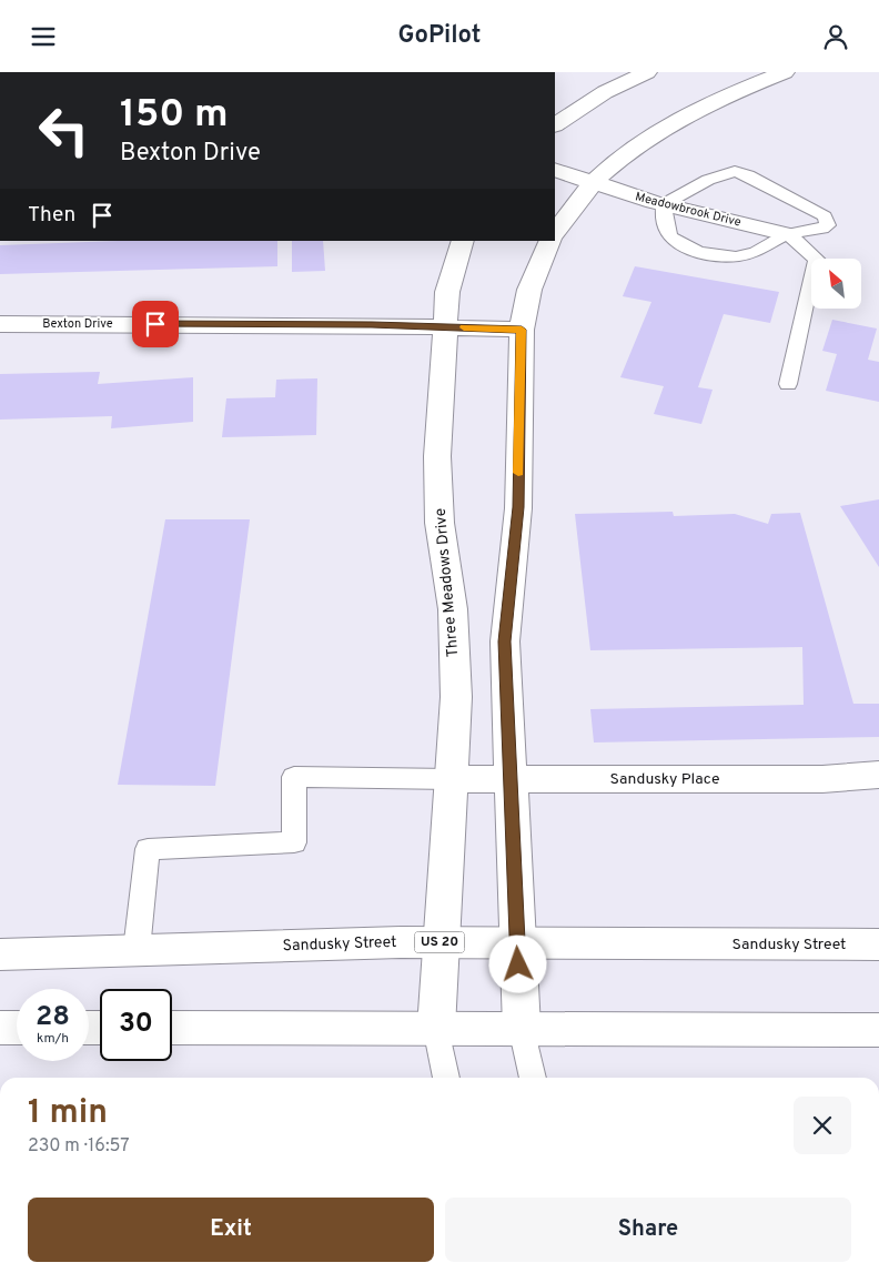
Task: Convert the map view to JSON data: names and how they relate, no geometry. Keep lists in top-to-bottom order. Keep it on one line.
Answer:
{"streets":{"street":["Meadowbrook Drive","Bexton Drive","Three Meadows Drive","Sandusky Place","US 20","Sandusky Street"]},"crossings":[["Bexton Drive","Three Meadows Drive"],["Three Meadows Drive","Sandusky Place"],["Three Meadows Drive","Sandusky Street"]],"north":"top left","page":{"header":"GoPilot","turn":["150 m","Bexton Drive"],"then":"Then","speed":"28 km/h","limit":"30","heading":["1 min","230 m · 16:57"],"buttons":["Exit","Share"]}}
